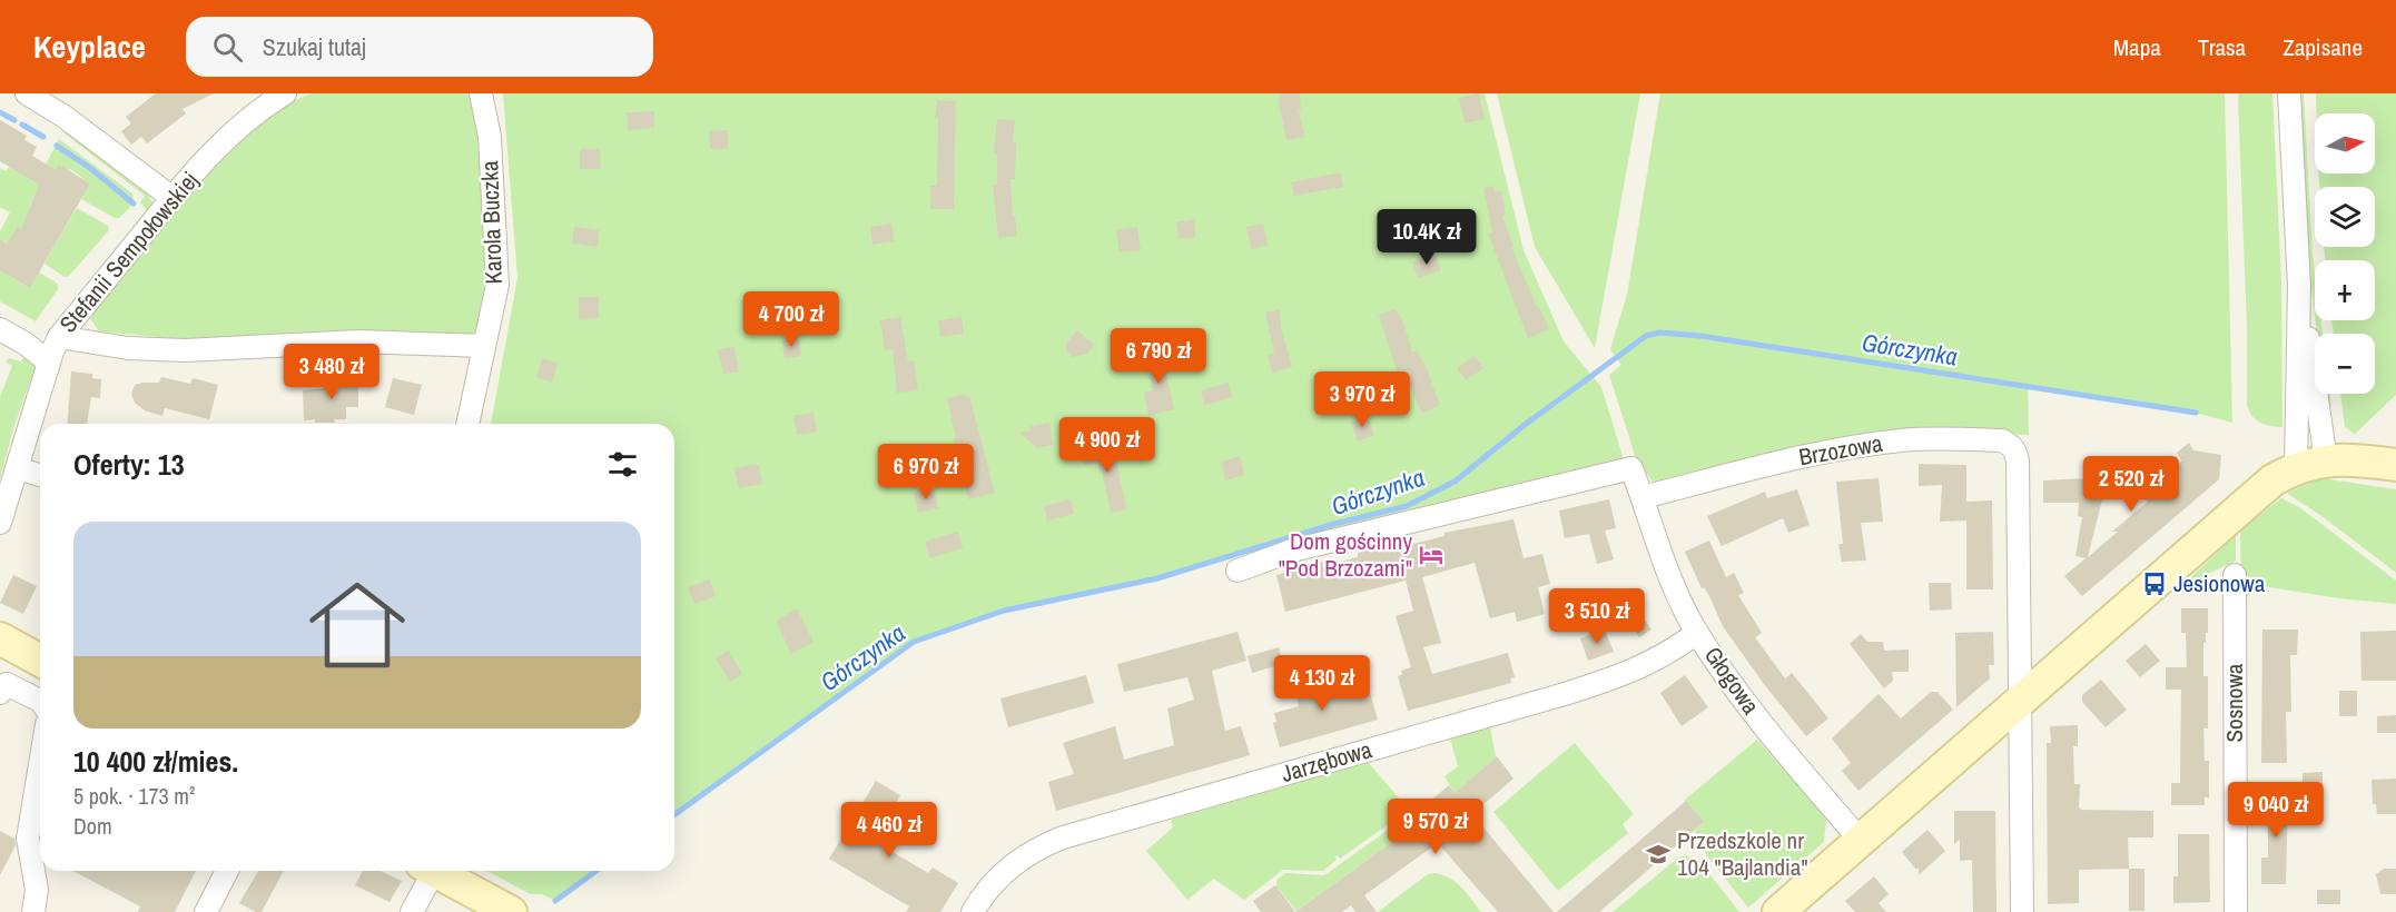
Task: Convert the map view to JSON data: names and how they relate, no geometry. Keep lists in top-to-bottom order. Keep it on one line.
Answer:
{"streets":{"street":["Karola Buczka","Stefanii Sempołowskiej","Brzozowa","Głogowa","Sosnowa","Jarzębowa"]},"crossings":[["Brzozowa","Głogowa"],["Głogowa","Jarzębowa"]],"water":["Górczynka"],"places":{"hotel":["Dom gościnny \"Pod Brzozami\""],"bus stop":["Jesionowa"],"school or university":["Przedszkole nr 104 \"Bajlandia\""]},"north":"right","page":{"header":"Keyplace","search":"Szukaj tutaj","nav":["Mapa","Trasa","Zapisane"],"map_buttons":["+","−"],"price":["10.4K zł","4 700 zł","6 790 zł","3 480 zł","3 970 zł","4 900 zł","6 970 zł","2 520 zł","3 510 zł","4 130 zł","9 040 zł","9 570 zł","4 460 zł"],"heading":"Oferty: 13","list":[{"name":"10 400 zł/mies.","note":"5 pok. · 173 m² · Dom"}]}}
